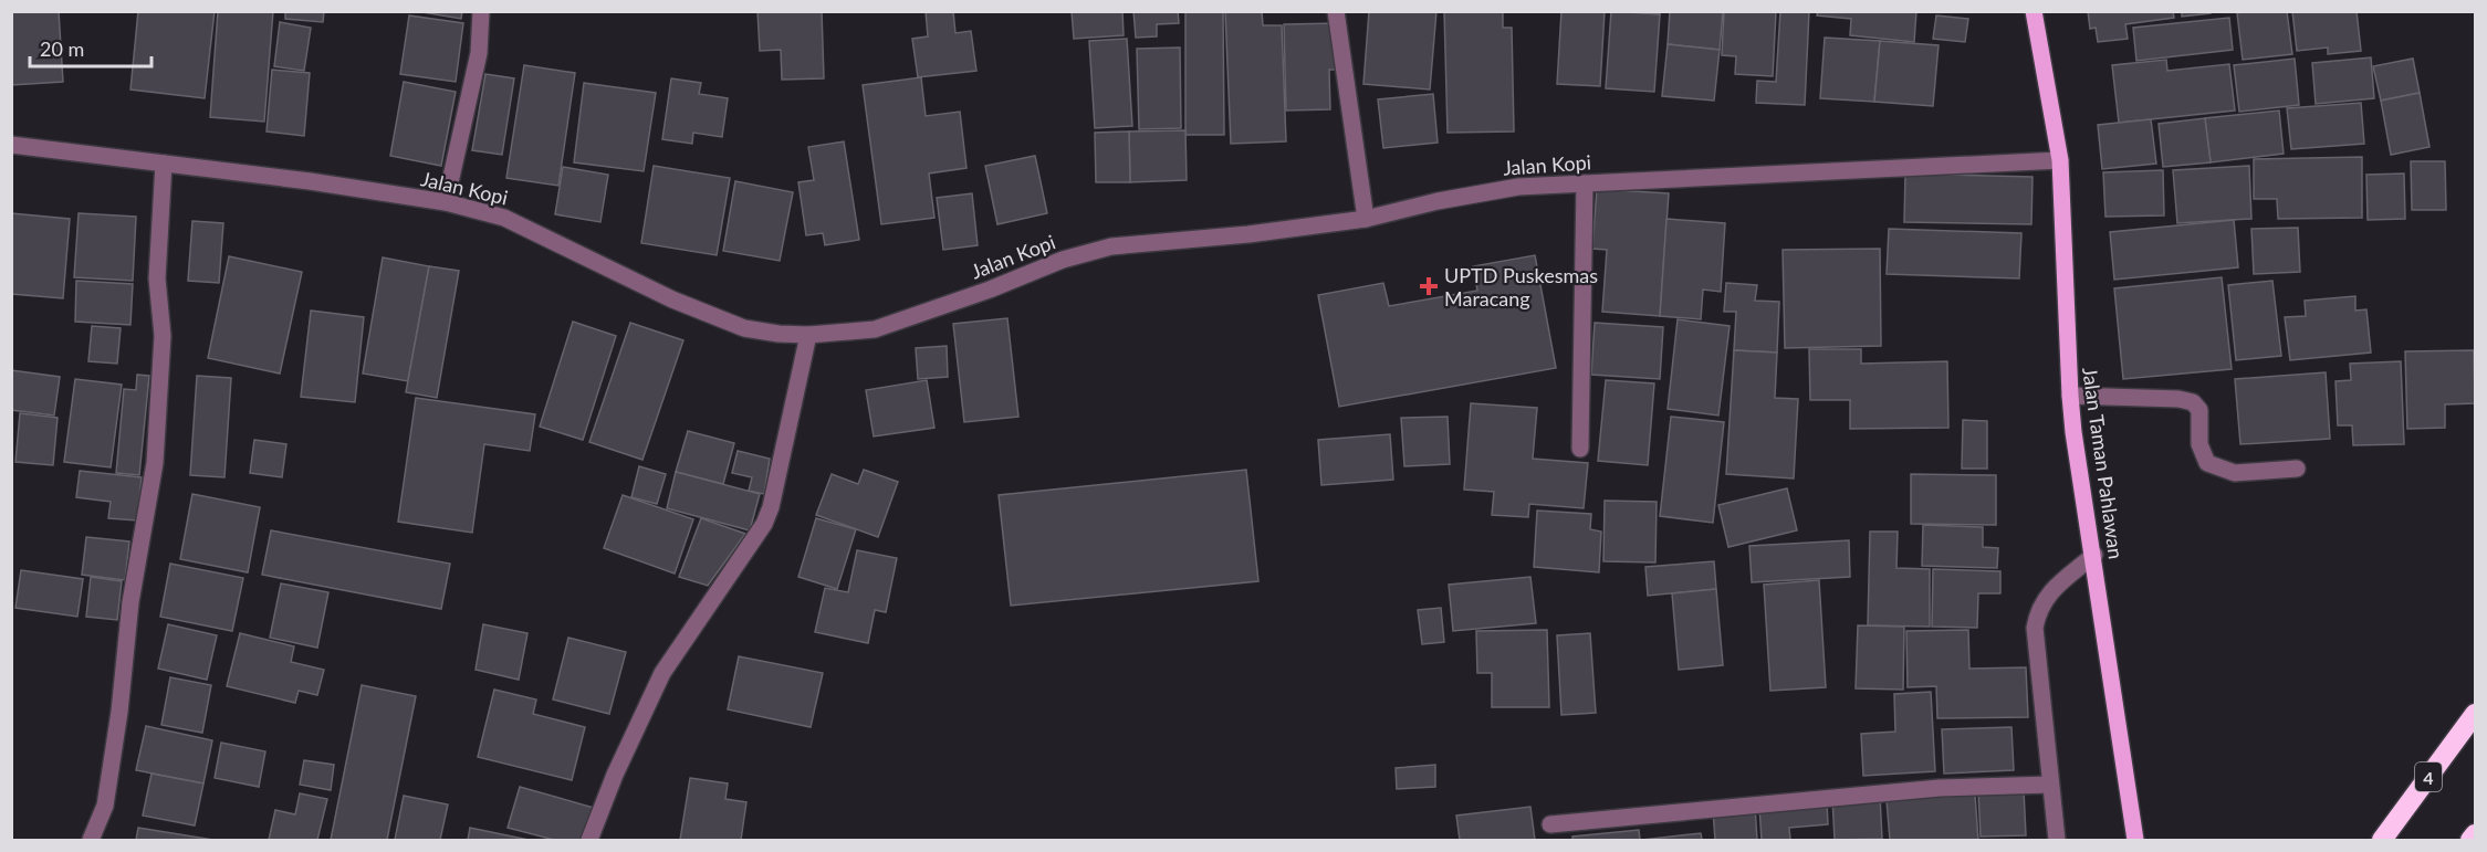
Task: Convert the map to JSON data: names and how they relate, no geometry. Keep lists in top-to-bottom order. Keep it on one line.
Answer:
{"streets":{"highway":["4"],"main road":["Jalan Taman Pahlawan"],"street":["Jalan Kopi"]},"crossings":[["Jalan Kopi","Jalan Taman Pahlawan"]],"places":{"health":["UPTD Puskesmas Maracang"]},"scale_bar":"20 m"}
